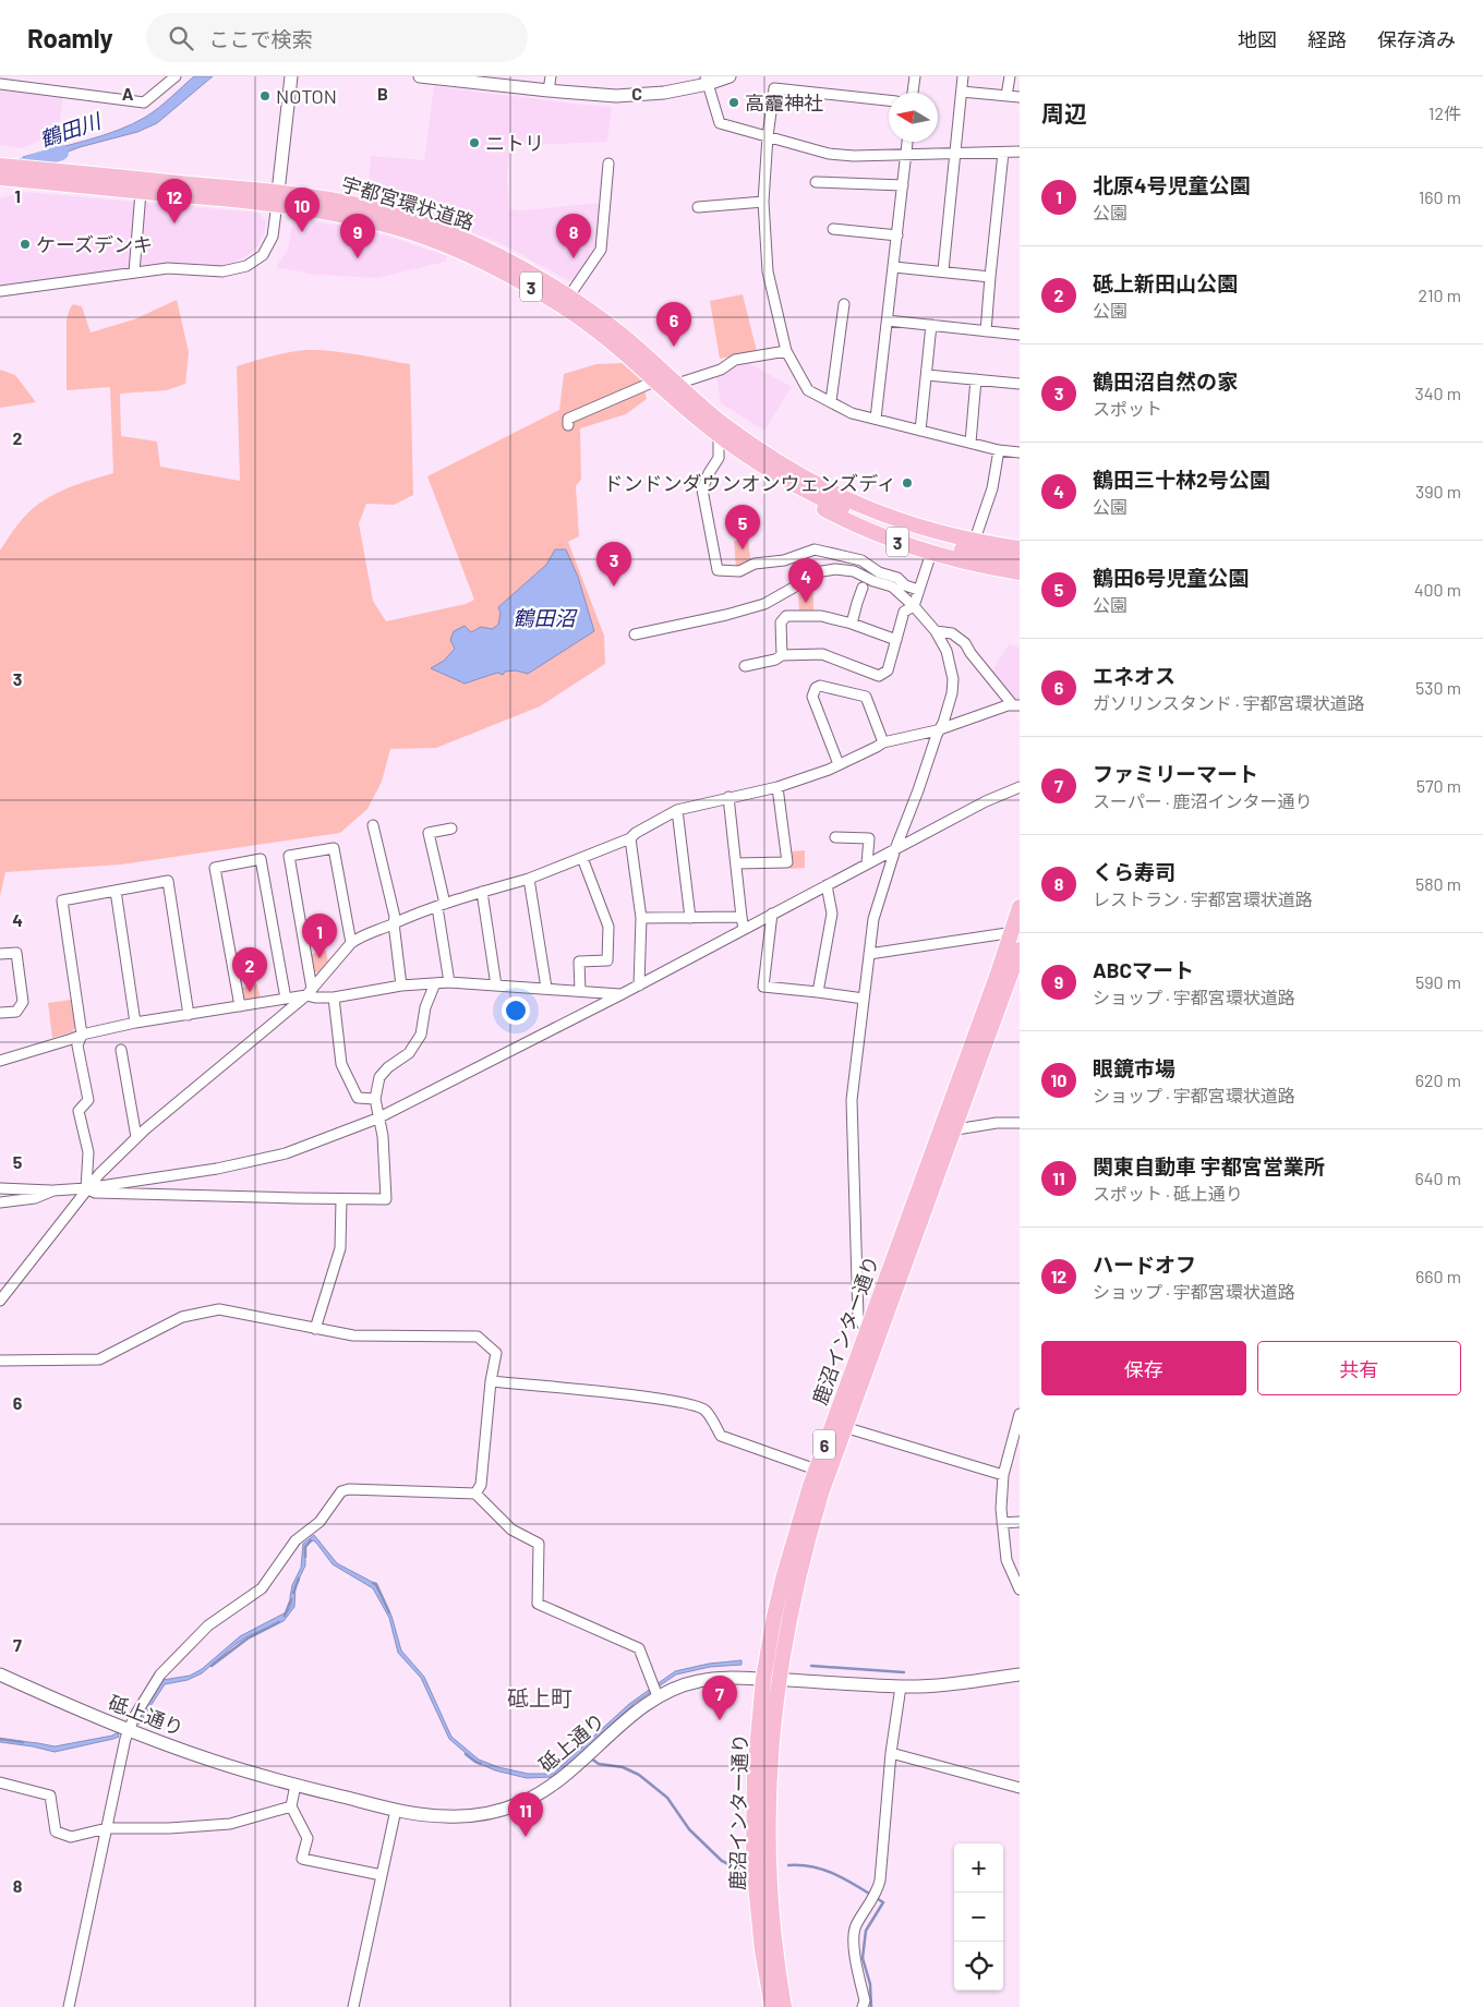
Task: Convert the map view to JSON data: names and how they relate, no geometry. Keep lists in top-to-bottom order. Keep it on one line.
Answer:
{"streets":{"main road":["宇都宮環状道路","3","鹿沼インター通り","6"],"street":["砥上通り"]},"crossings":[["宇都宮環状道路","3"],["鹿沼インター通り","砥上通り"]],"districts":["砥上町"],"water":["鶴田川","鶴田沼"],"places":["NOTON","高靇神社","ニトリ","ケーズデンキ","ドンドンダウンオンウェンズディ"],"north":"left","page":{"header":"Roamly","search":"ここで検索","nav":["地図","経路","保存済み"],"heading":["周辺","12件"],"list":[{"mark":"1","name":"北原4号児童公園","note":"公園","value":"160 m"},{"mark":"2","name":"砥上新田山公園","note":"公園","value":"210 m"},{"mark":"3","name":"鶴田沼自然の家","note":"スポット","value":"340 m"},{"mark":"4","name":"鶴田三十林2号公園","note":"公園","value":"390 m"},{"mark":"5","name":"鶴田6号児童公園","note":"公園","value":"400 m"},{"mark":"6","name":"エネオス","note":"ガソリンスタンド · 宇都宮環状道路","value":"530 m"},{"mark":"7","name":"ファミリーマート","note":"スーパー · 鹿沼インター通り","value":"570 m"},{"mark":"8","name":"くら寿司","note":"レストラン · 宇都宮環状道路","value":"580 m"},{"mark":"9","name":"ABCマート","note":"ショップ · 宇都宮環状道路","value":"590 m"},{"mark":"10","name":"眼鏡市場","note":"ショップ · 宇都宮環状道路","value":"620 m"},{"mark":"11","name":"関東自動車 宇都宮営業所","note":"スポット · 砥上通り","value":"640 m"},{"mark":"12","name":"ハードオフ","note":"ショップ · 宇都宮環状道路","value":"660 m"}],"pins":["12","10","8","9","6","5","3","4","1","2","7","11"],"buttons":["保存","共有"],"map_buttons":["+","−"]},"grid":{"columns":["A","B","C"],"rows":["1","2","3","4","5","6","7","8"]}}
